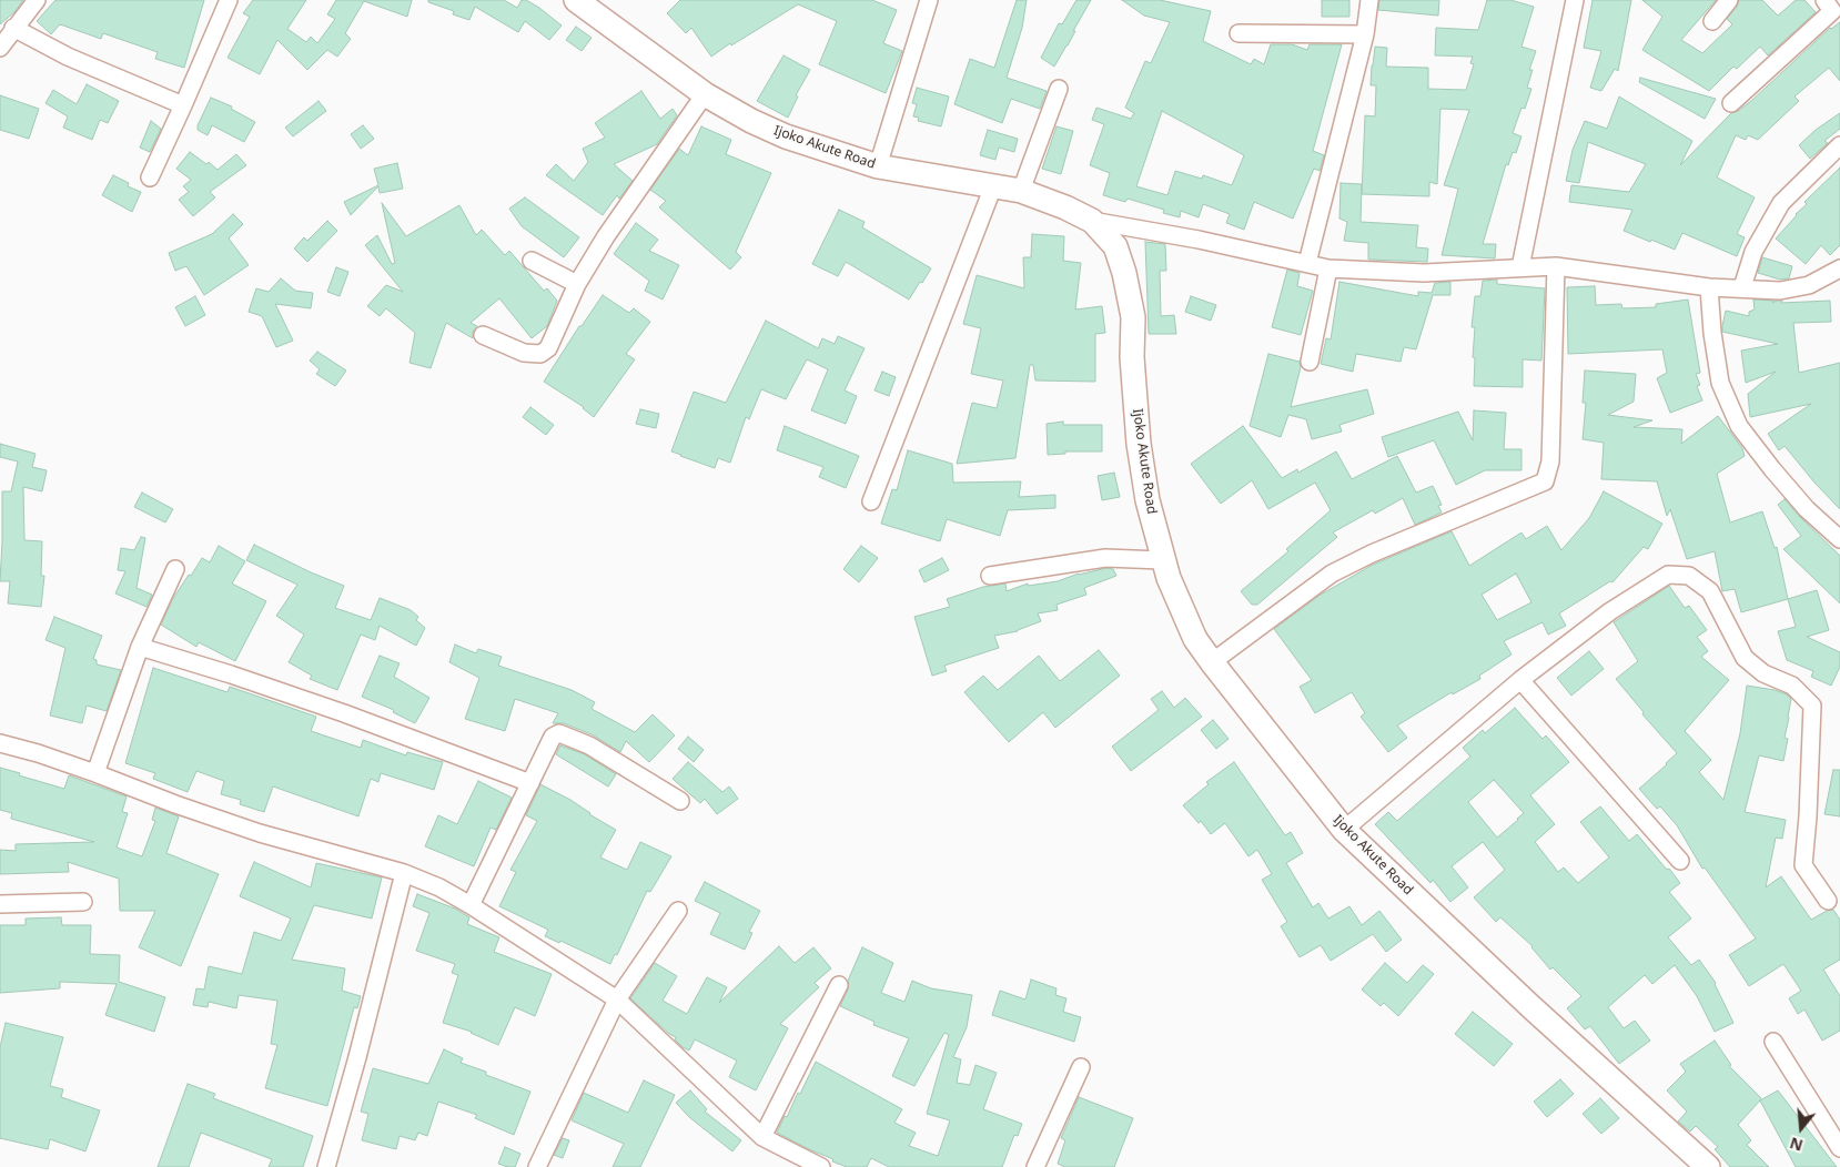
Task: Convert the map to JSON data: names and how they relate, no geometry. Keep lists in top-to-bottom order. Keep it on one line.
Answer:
{"streets":{"main road":["Ijoko Akute Road"]},"north":"bottom"}
